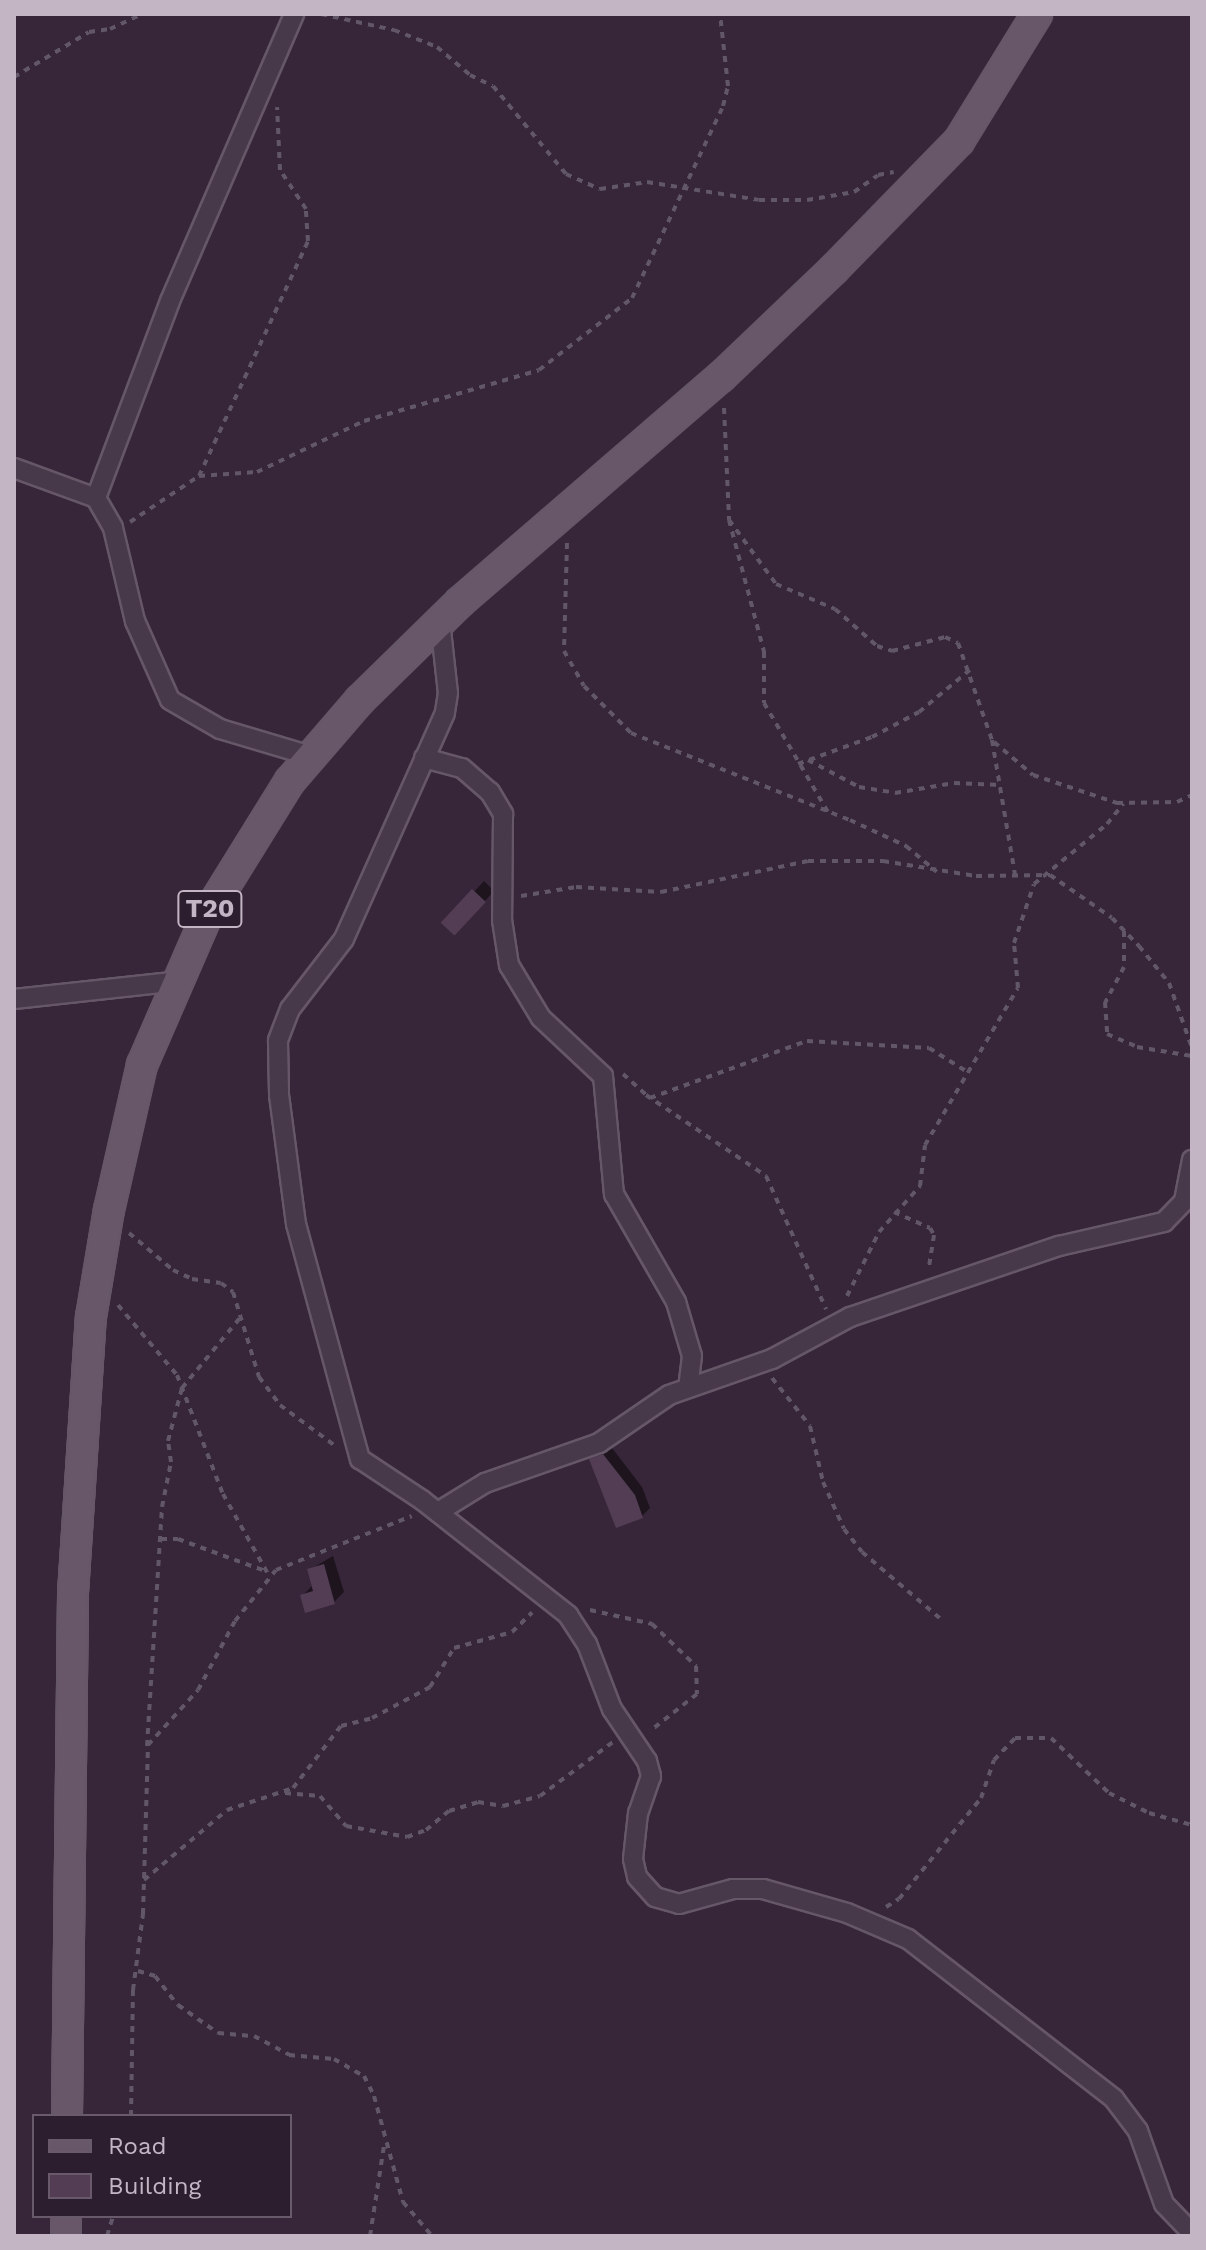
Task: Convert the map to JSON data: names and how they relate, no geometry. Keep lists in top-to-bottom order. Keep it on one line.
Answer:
{"streets":{"main road":["T20"]},"legend":["Road","Building"]}
